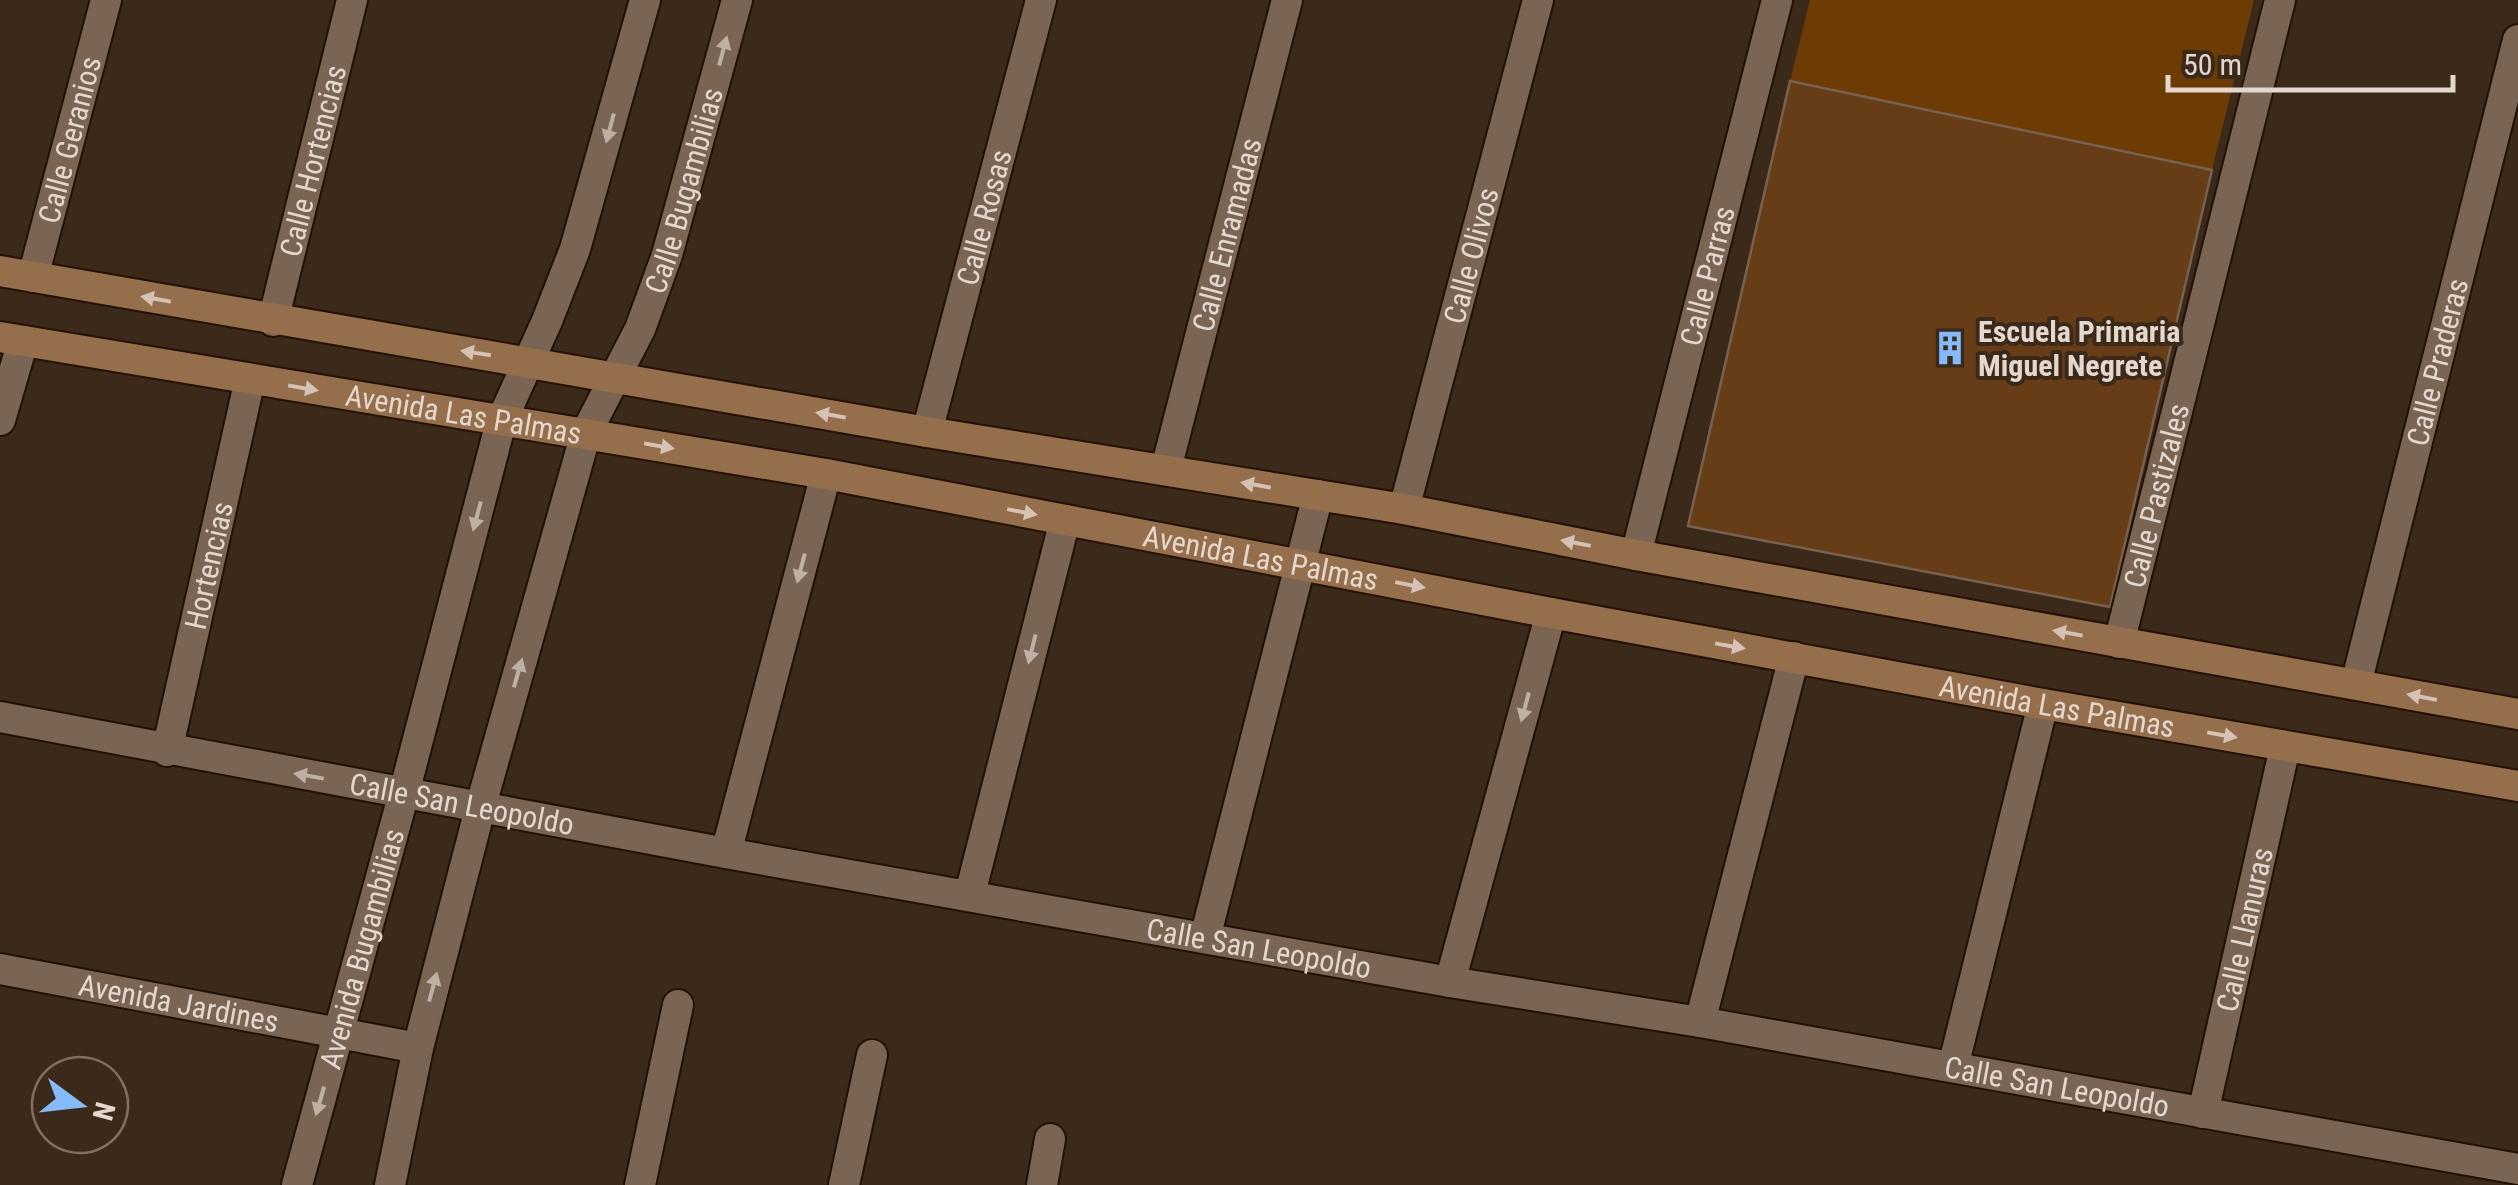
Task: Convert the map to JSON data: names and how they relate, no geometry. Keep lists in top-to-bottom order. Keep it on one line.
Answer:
{"streets":{"street":["Calle Geranios","Calle Hortencias","Calle Bugambilias","Calle Rosas","Calle Enramadas","Calle Olivos","Calle Parras","Calle Praderas","Avenida Las Palmas","Calle Pastizales","Hortencias","Calle San Leopoldo","Calle Llanuras","Avenida Bugambilias","Avenida Jardines"]},"crossings":[["Calle Geranios","Avenida Las Palmas"],["Calle Hortencias","Avenida Las Palmas"],["Calle Bugambilias","Avenida Las Palmas"],["Calle Rosas","Avenida Las Palmas"],["Calle Enramadas","Avenida Las Palmas"],["Calle Olivos","Avenida Las Palmas"],["Calle Parras","Avenida Las Palmas"],["Calle Praderas","Avenida Las Palmas"],["Avenida Las Palmas","Calle Pastizales"],["Avenida Las Palmas","Hortencias"],["Avenida Las Palmas","Calle Llanuras"],["Avenida Las Palmas","Avenida Bugambilias"],["Hortencias","Calle San Leopoldo"],["Calle San Leopoldo","Calle Llanuras"],["Calle San Leopoldo","Avenida Bugambilias"],["Avenida Bugambilias","Avenida Jardines"]],"places":{"building":["Escuela Primaria Miguel Negrete"]},"scale_bar":"50 m","north":"right"}
